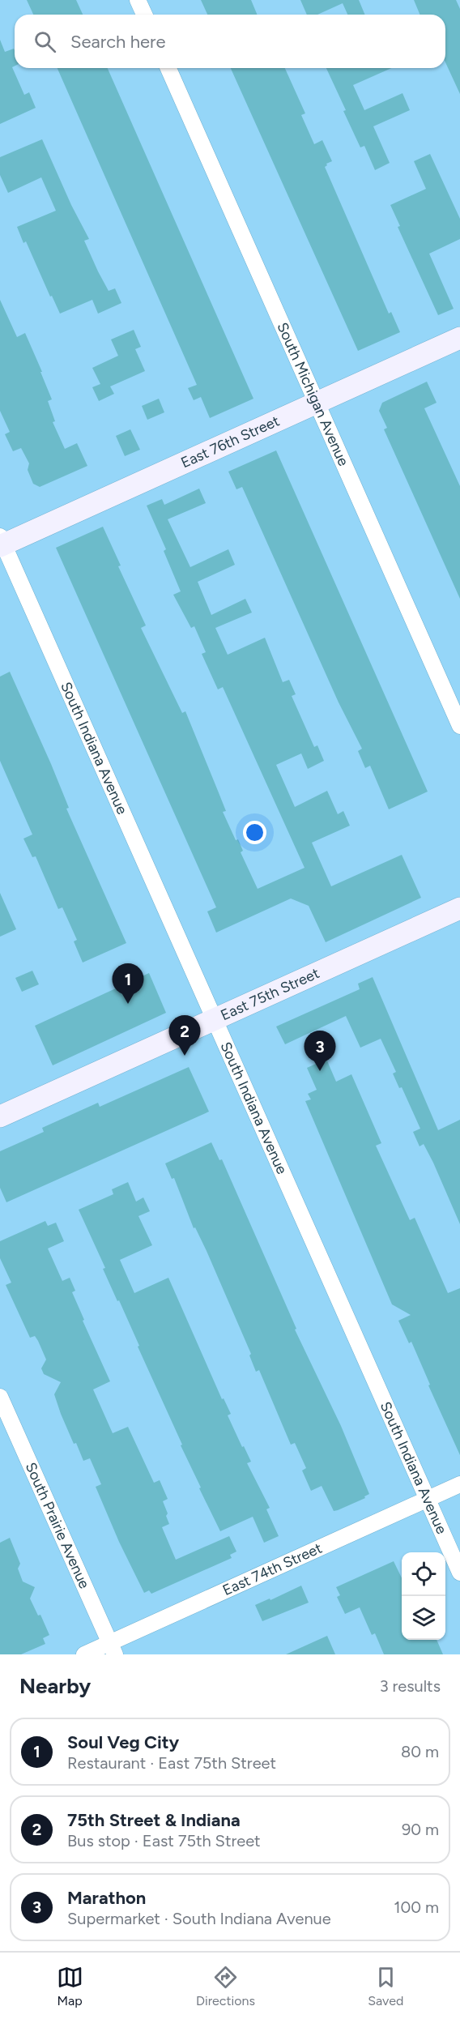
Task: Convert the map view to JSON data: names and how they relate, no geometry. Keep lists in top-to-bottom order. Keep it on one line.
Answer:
{"streets":{"street":["South Michigan Avenue","East 76th Street","South Indiana Avenue","East 75th Street","South Prairie Avenue","East 74th Street"]},"crossings":[["South Michigan Avenue","East 76th Street"],["East 76th Street","South Indiana Avenue"],["South Indiana Avenue","East 75th Street"],["South Indiana Avenue","East 74th Street"],["South Prairie Avenue","East 74th Street"]],"page":{"search":"Search here","pins":["1","2","3"],"heading":["Nearby","3 results"],"list":[{"mark":"1","name":"Soul Veg City","note":"Restaurant · East 75th Street","value":"80 m"},{"mark":"2","name":"75th Street & Indiana","note":"Bus stop · East 75th Street","value":"90 m"},{"mark":"3","name":"Marathon","note":"Supermarket · South Indiana Avenue","value":"100 m"}],"nav":["Map","Directions","Saved"]}}
